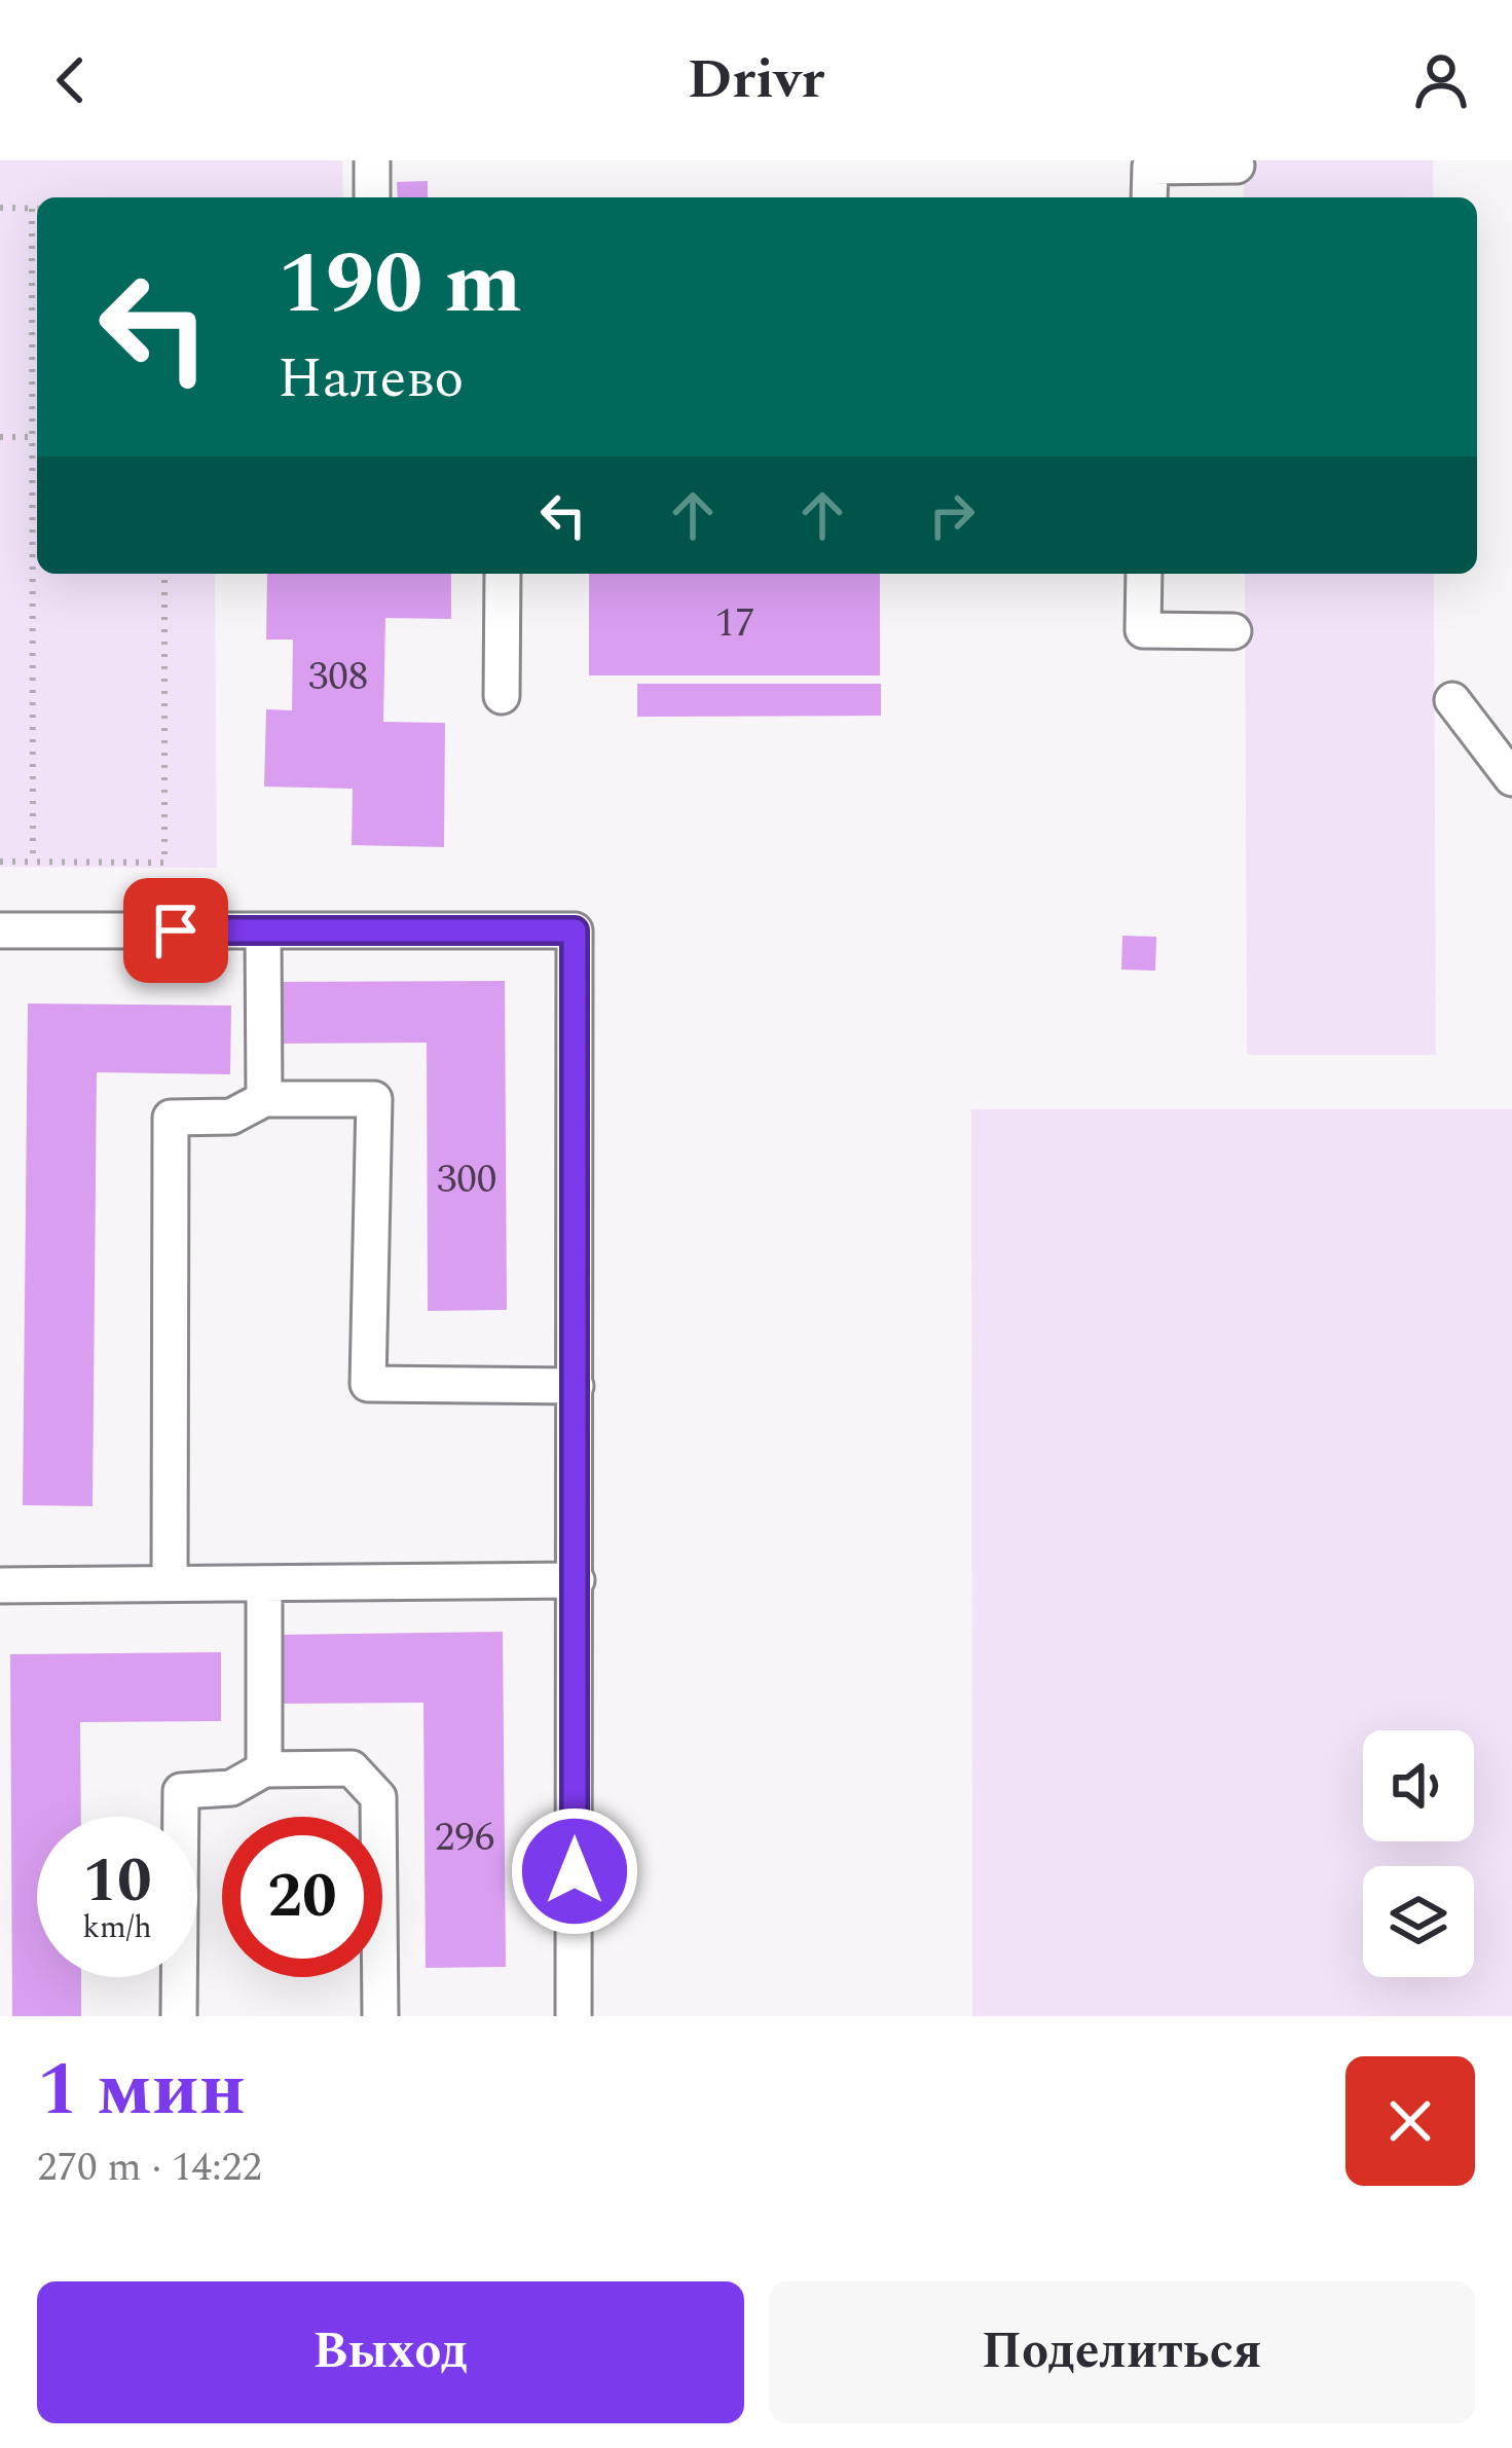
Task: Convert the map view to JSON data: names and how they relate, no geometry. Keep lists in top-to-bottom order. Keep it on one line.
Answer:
{"house_numbers":["17","308","300","296"],"page":{"header":"Drivr","turn":["190 m","Налево"],"speed":"10 km/h","limit":"20","heading":["1 мин","270 m · 14:22"],"buttons":["Выход","Поделиться"]}}
